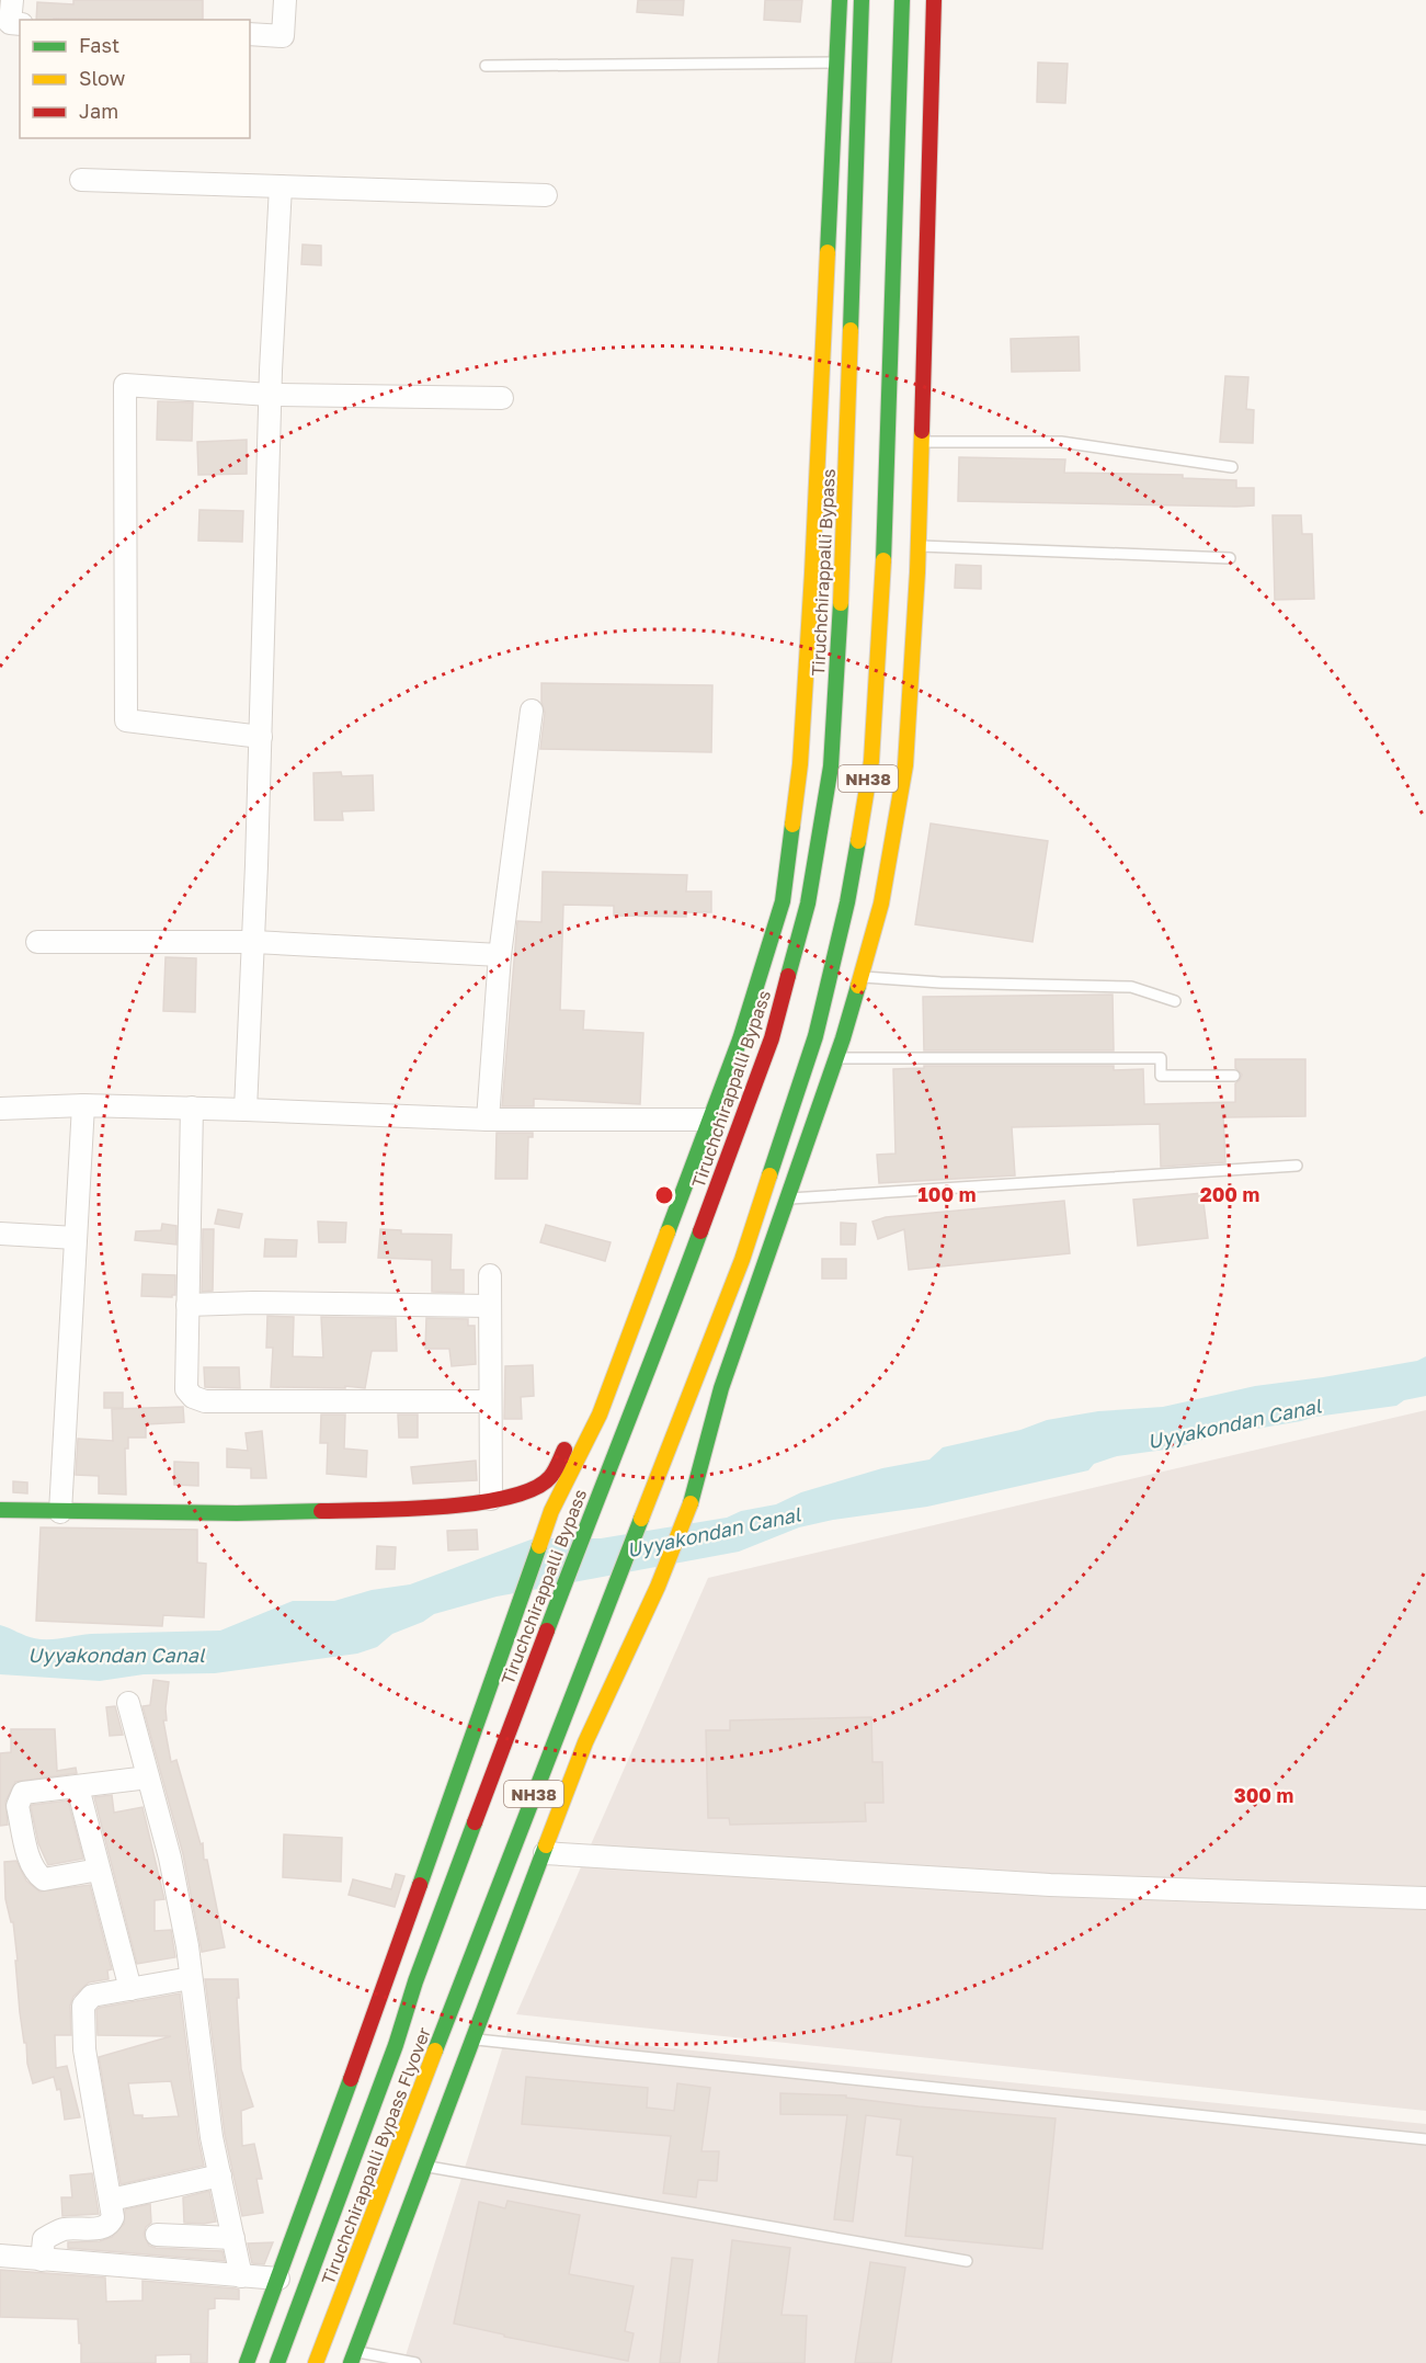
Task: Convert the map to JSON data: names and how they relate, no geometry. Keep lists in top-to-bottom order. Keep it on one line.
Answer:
{"streets":{"main road":["Tiruchchirappalli Bypass","NH38","Tiruchchirappalli Bypass Flyover"]},"crossings":[["Tiruchchirappalli Bypass","Tiruchchirappalli Bypass Flyover"]],"water":["Uyyakondan Canal"],"legend":["Fast","Slow","Jam"],"rings":["100 m","200 m","300 m"]}
